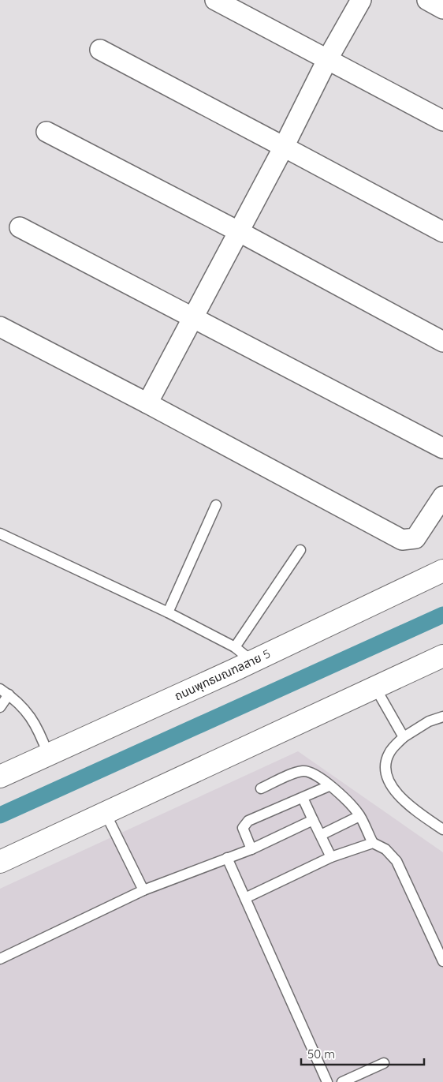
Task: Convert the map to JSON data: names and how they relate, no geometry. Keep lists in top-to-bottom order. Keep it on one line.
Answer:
{"streets":{"main road":["ถนนพุทธมณฑลสาย 5"]},"scale_bar":"50 m"}
